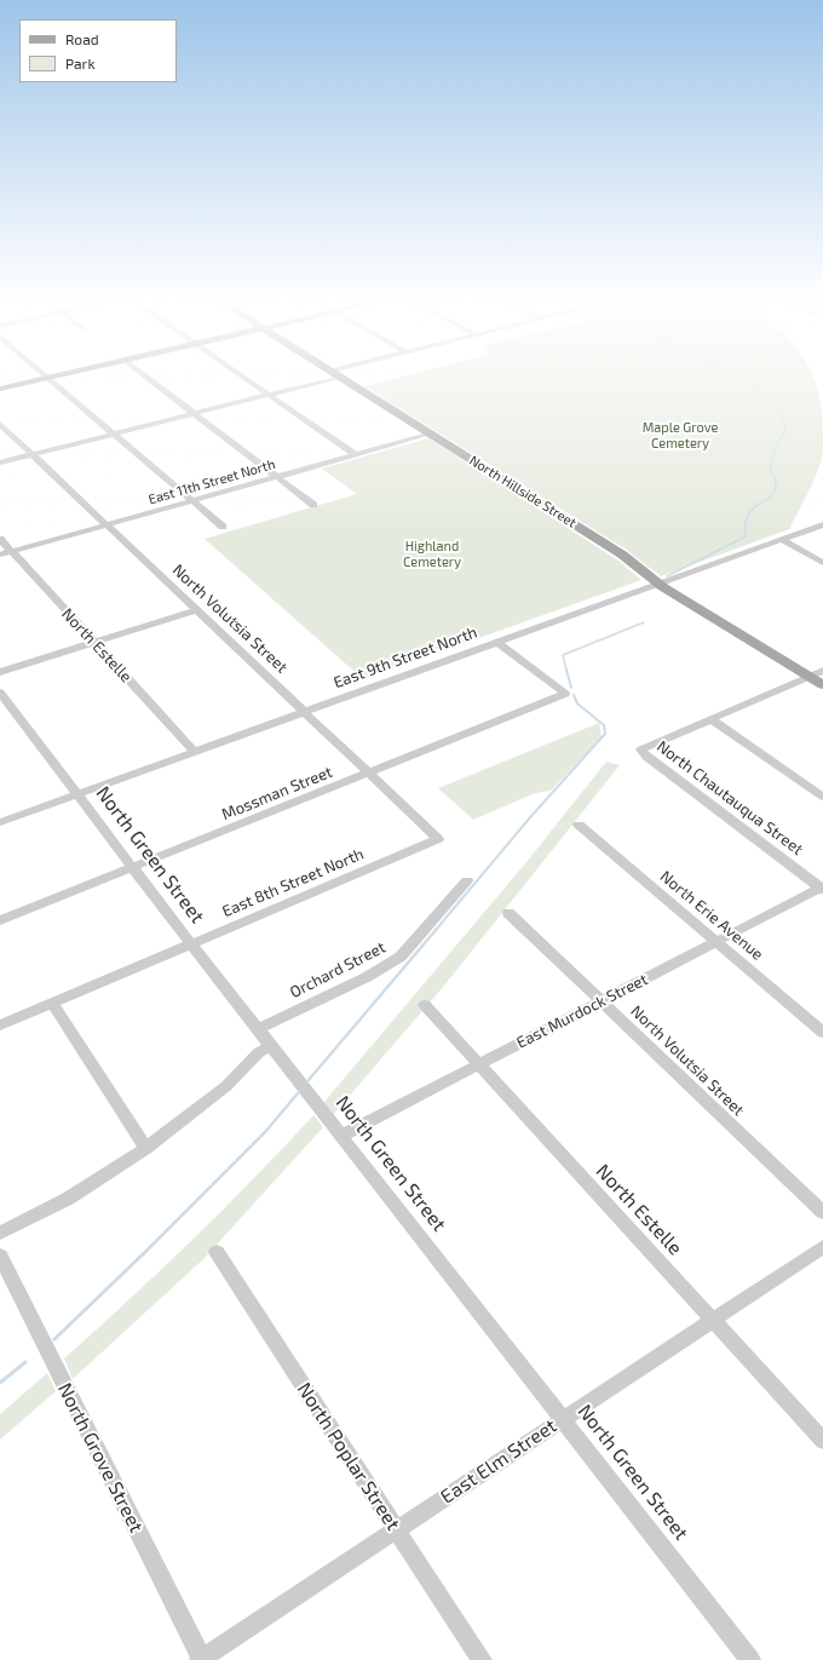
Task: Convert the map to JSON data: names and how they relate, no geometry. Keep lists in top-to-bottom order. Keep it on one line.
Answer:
{"streets":{"main road":["North Hillside Street"],"street":["East 11th Street North","North Volutsia Street","North Estelle","East 9th Street North","Mossman Street","North Chautauqua Street","North Green Street","East 8th Street North","North Erie Avenue","Orchard Street","East Murdock Street","North Poplar Street","North Grove Street","East Elm Street"]},"crossings":[["East 11th Street North","North Hillside Street"],["East 11th Street North","North Volutsia Street"],["East 11th Street North","North Estelle"],["North Hillside Street","East 9th Street North"],["North Volutsia Street","East 9th Street North"],["North Volutsia Street","Mossman Street"],["North Volutsia Street","East 8th Street North"],["North Volutsia Street","East Murdock Street"],["North Estelle","East 9th Street North"],["North Estelle","East Murdock Street"],["North Estelle","East Elm Street"],["East 9th Street North","Mossman Street"],["East 9th Street North","North Green Street"],["Mossman Street","North Green Street"],["North Chautauqua Street","East Murdock Street"],["North Green Street","East 8th Street North"],["North Green Street","Orchard Street"],["North Green Street","East Murdock Street"],["North Green Street","East Elm Street"],["North Erie Avenue","East Murdock Street"],["North Poplar Street","East Elm Street"],["North Grove Street","East Elm Street"]],"parks":["Maple Grove Cemetery","Highland Cemetery"],"legend":["Road","Park"]}
